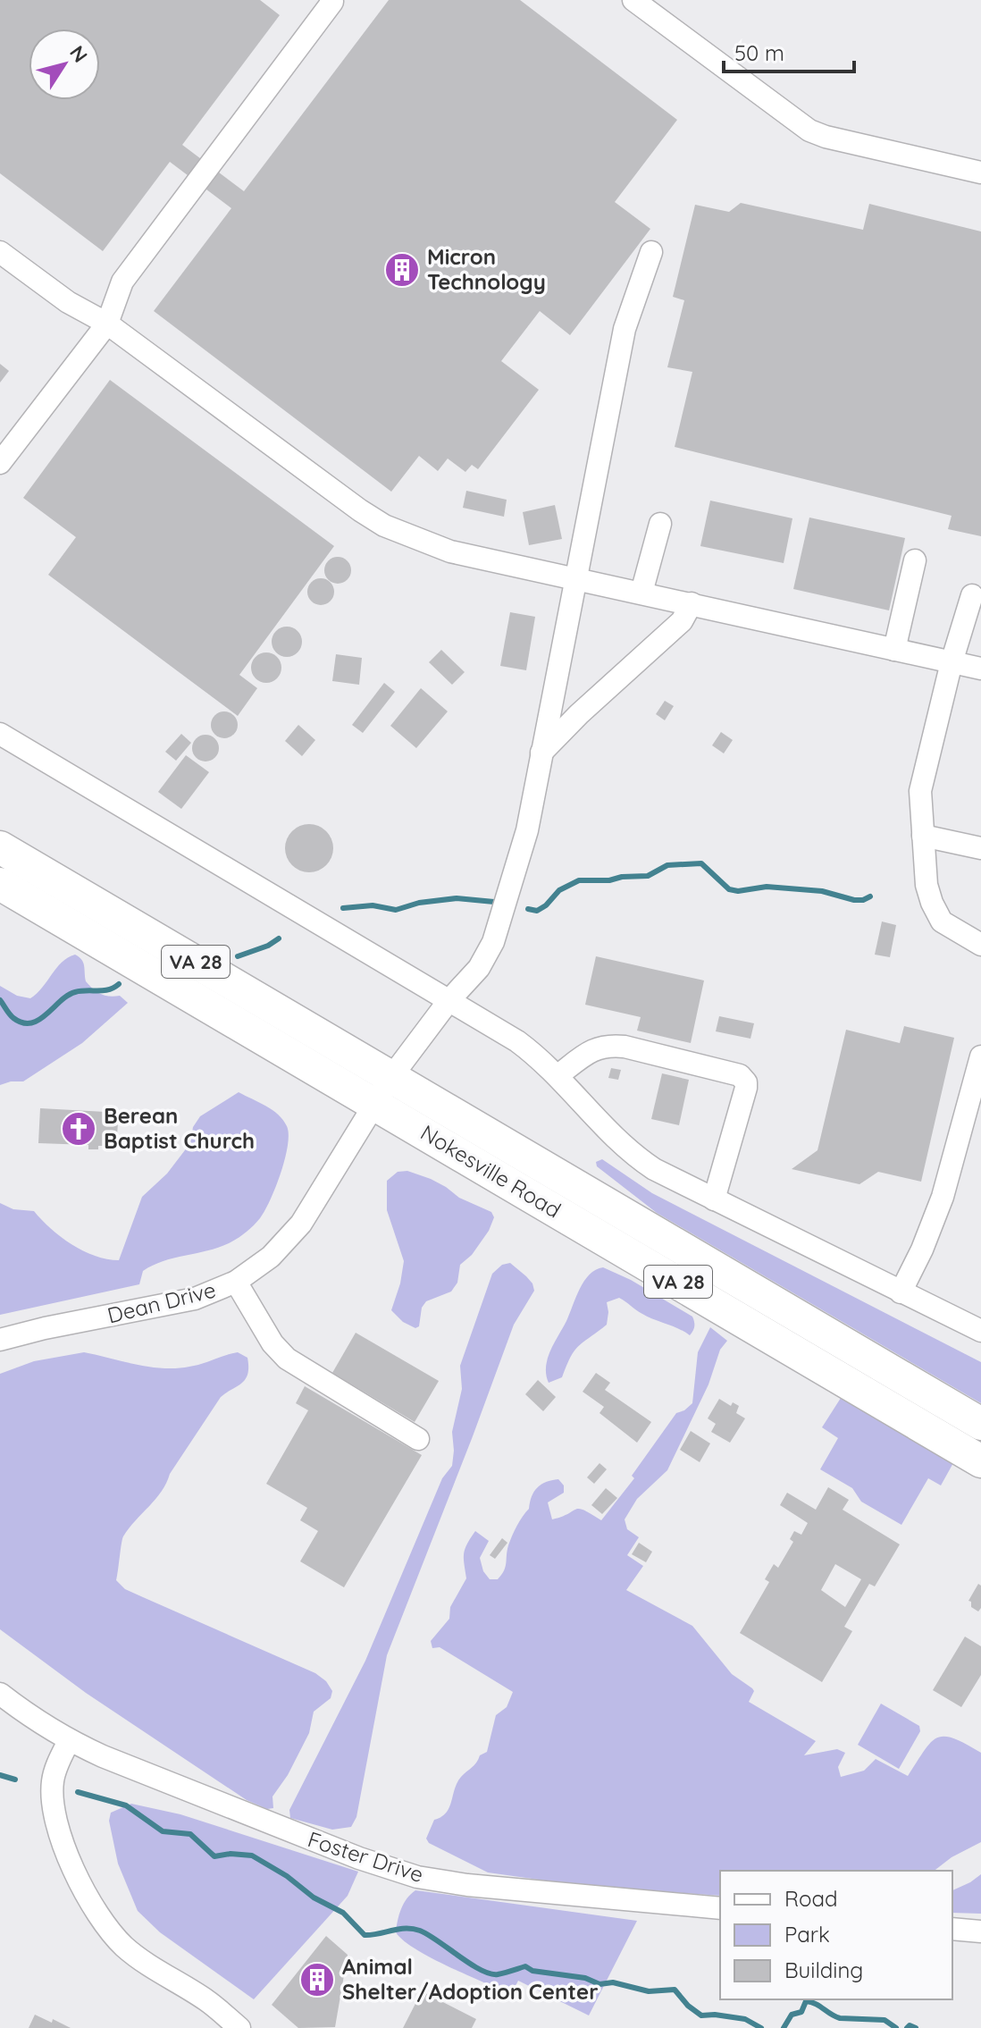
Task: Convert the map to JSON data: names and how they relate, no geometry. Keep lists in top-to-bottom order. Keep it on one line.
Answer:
{"streets":{"highway":["VA 28","Nokesville Road"],"street":["Dean Drive","Foster Drive"]},"crossings":[["Nokesville Road","Dean Drive"]],"places":{"building":["Micron Technology","Animal Shelter/Adoption Center"],"church":["Berean Baptist Church"]},"legend":["Road","Park","Building"],"scale_bar":"50 m","north":"top right"}
